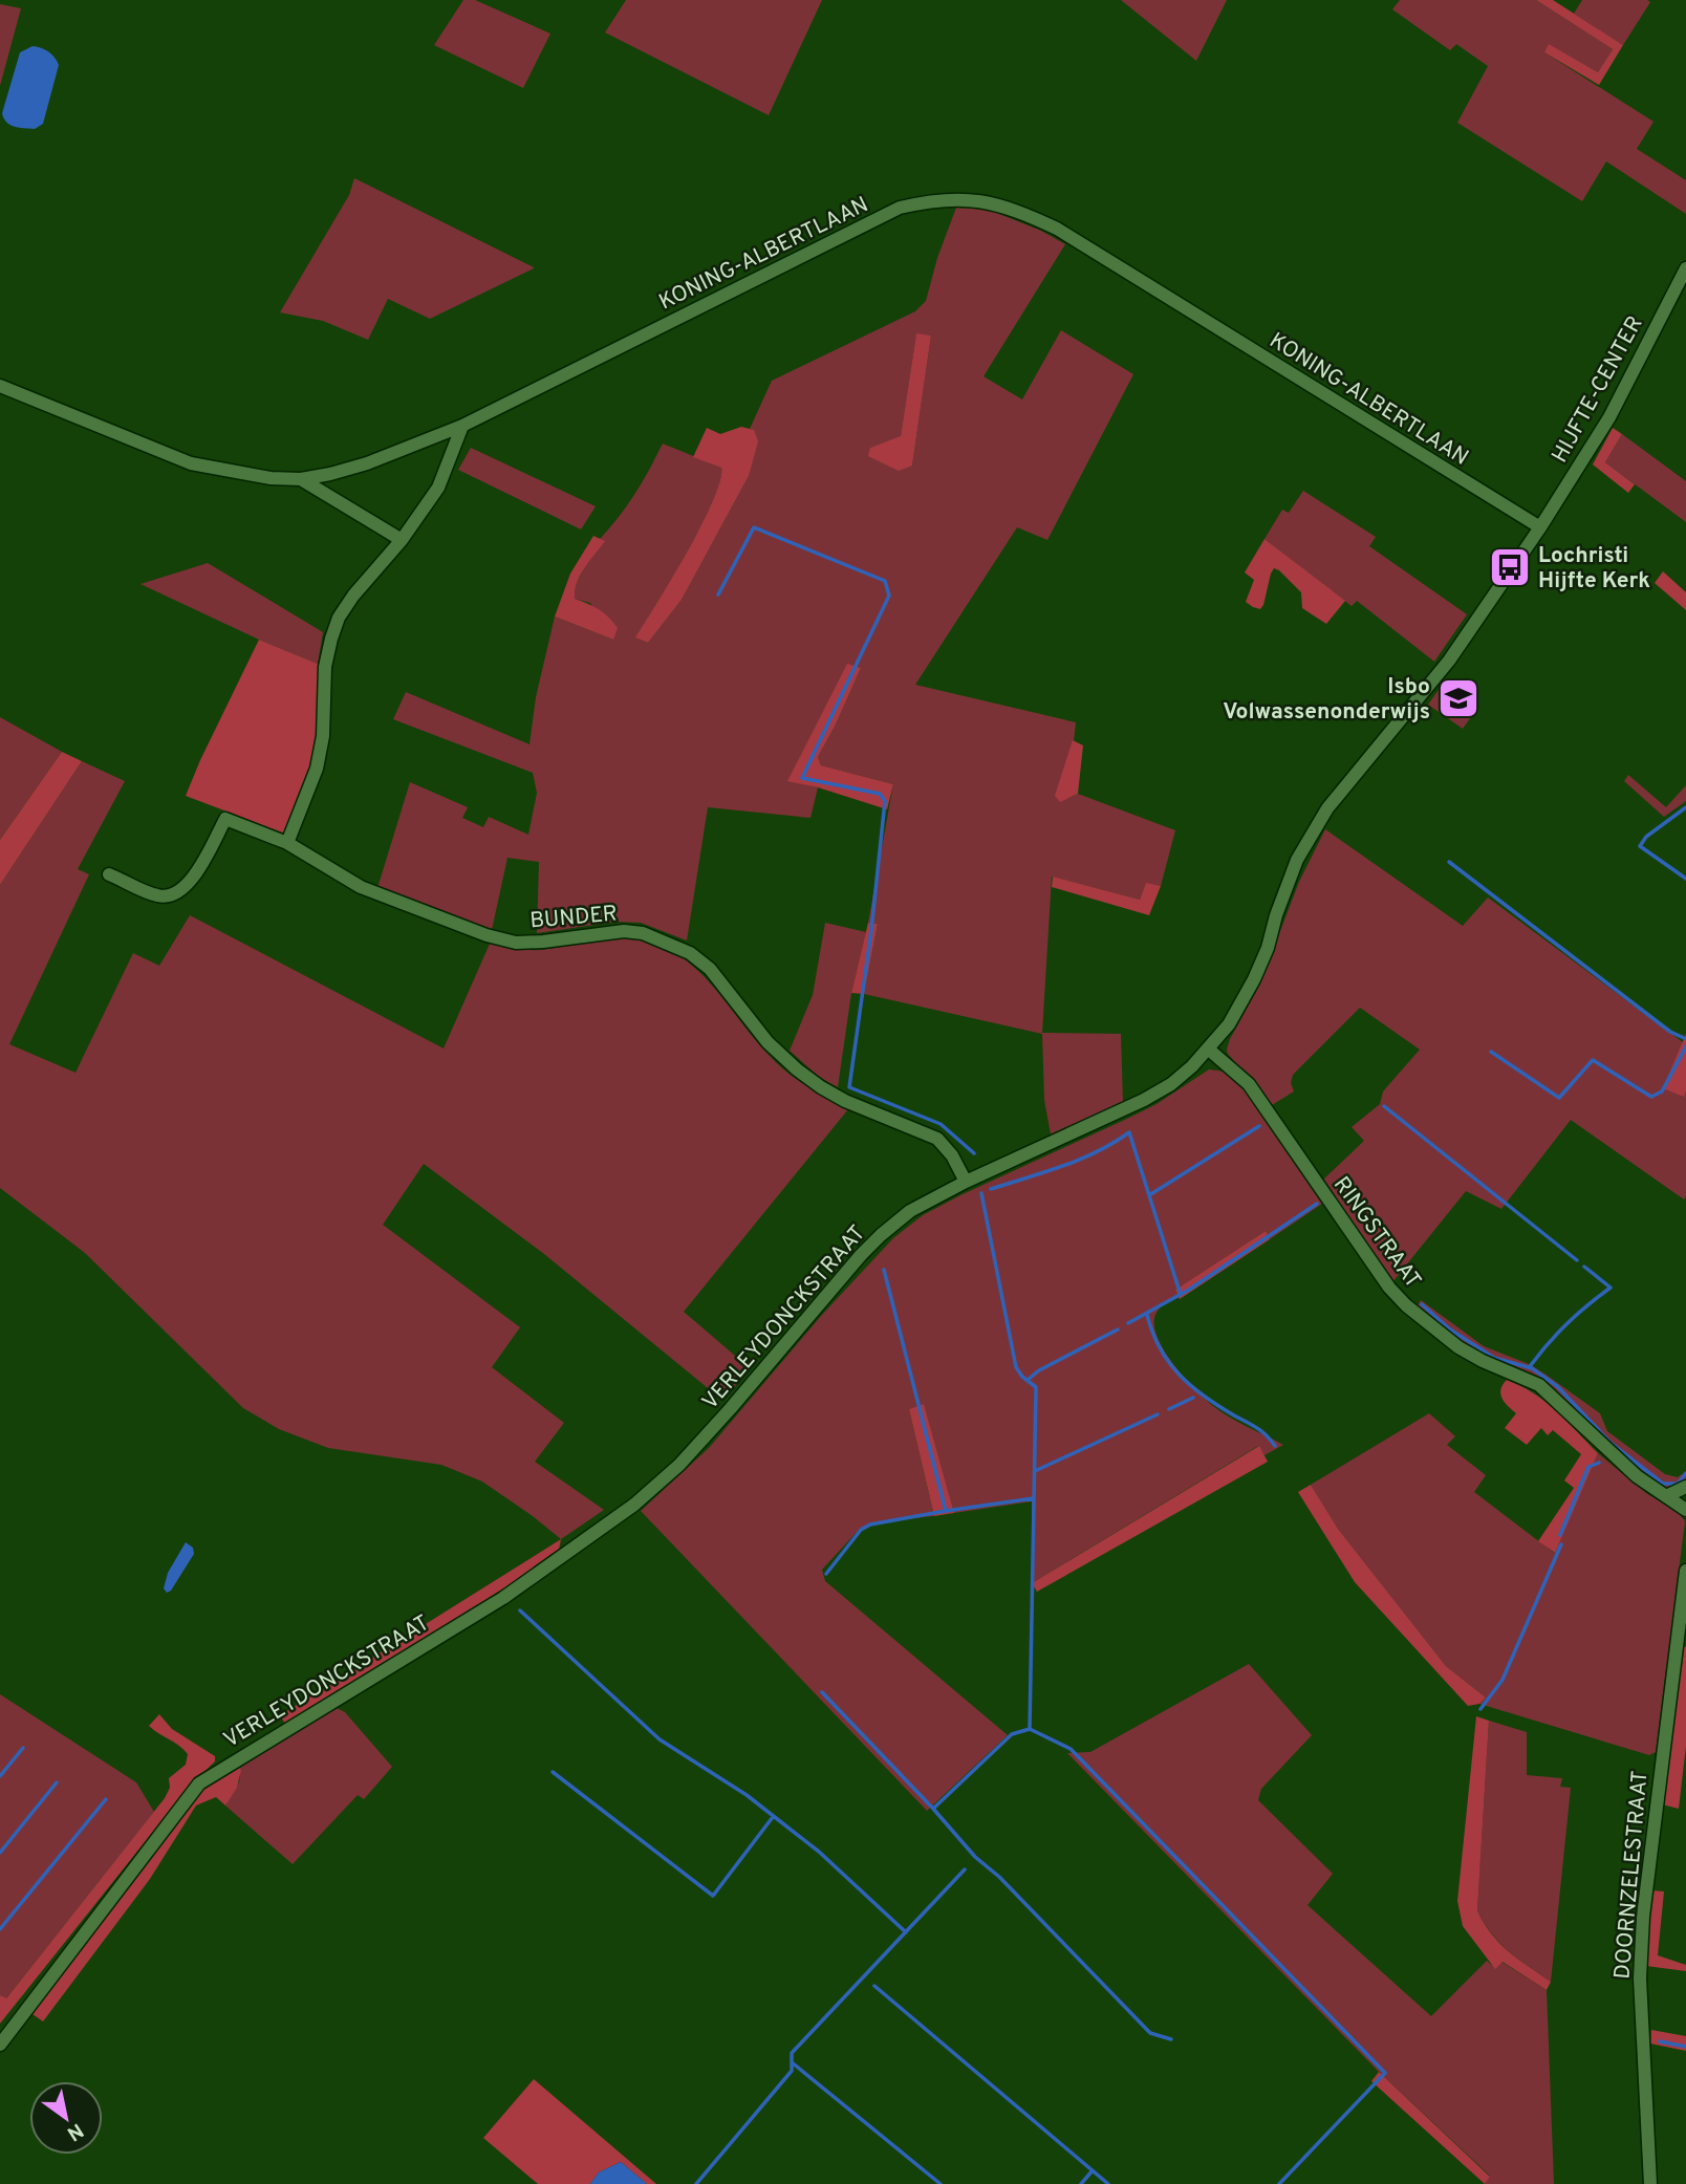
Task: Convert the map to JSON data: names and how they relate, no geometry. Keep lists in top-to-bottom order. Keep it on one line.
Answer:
{"streets":{"street":["KONING-ALBERTLAAN","HIJFTE-CENTER","BUNDER","RINGSTRAAT","VERLEYDONCKSTRAAT","DOORNZELESTRAAT"]},"crossings":[["KONING-ALBERTLAAN","HIJFTE-CENTER"],["KONING-ALBERTLAAN","VERLEYDONCKSTRAAT"],["HIJFTE-CENTER","VERLEYDONCKSTRAAT"],["BUNDER","VERLEYDONCKSTRAAT"],["RINGSTRAAT","VERLEYDONCKSTRAAT"]],"places":{"bus stop":["Lochristi Hijfte Kerk"],"school or university":["Isbo Volwassenonderwijs"]},"north":"bottom right"}
